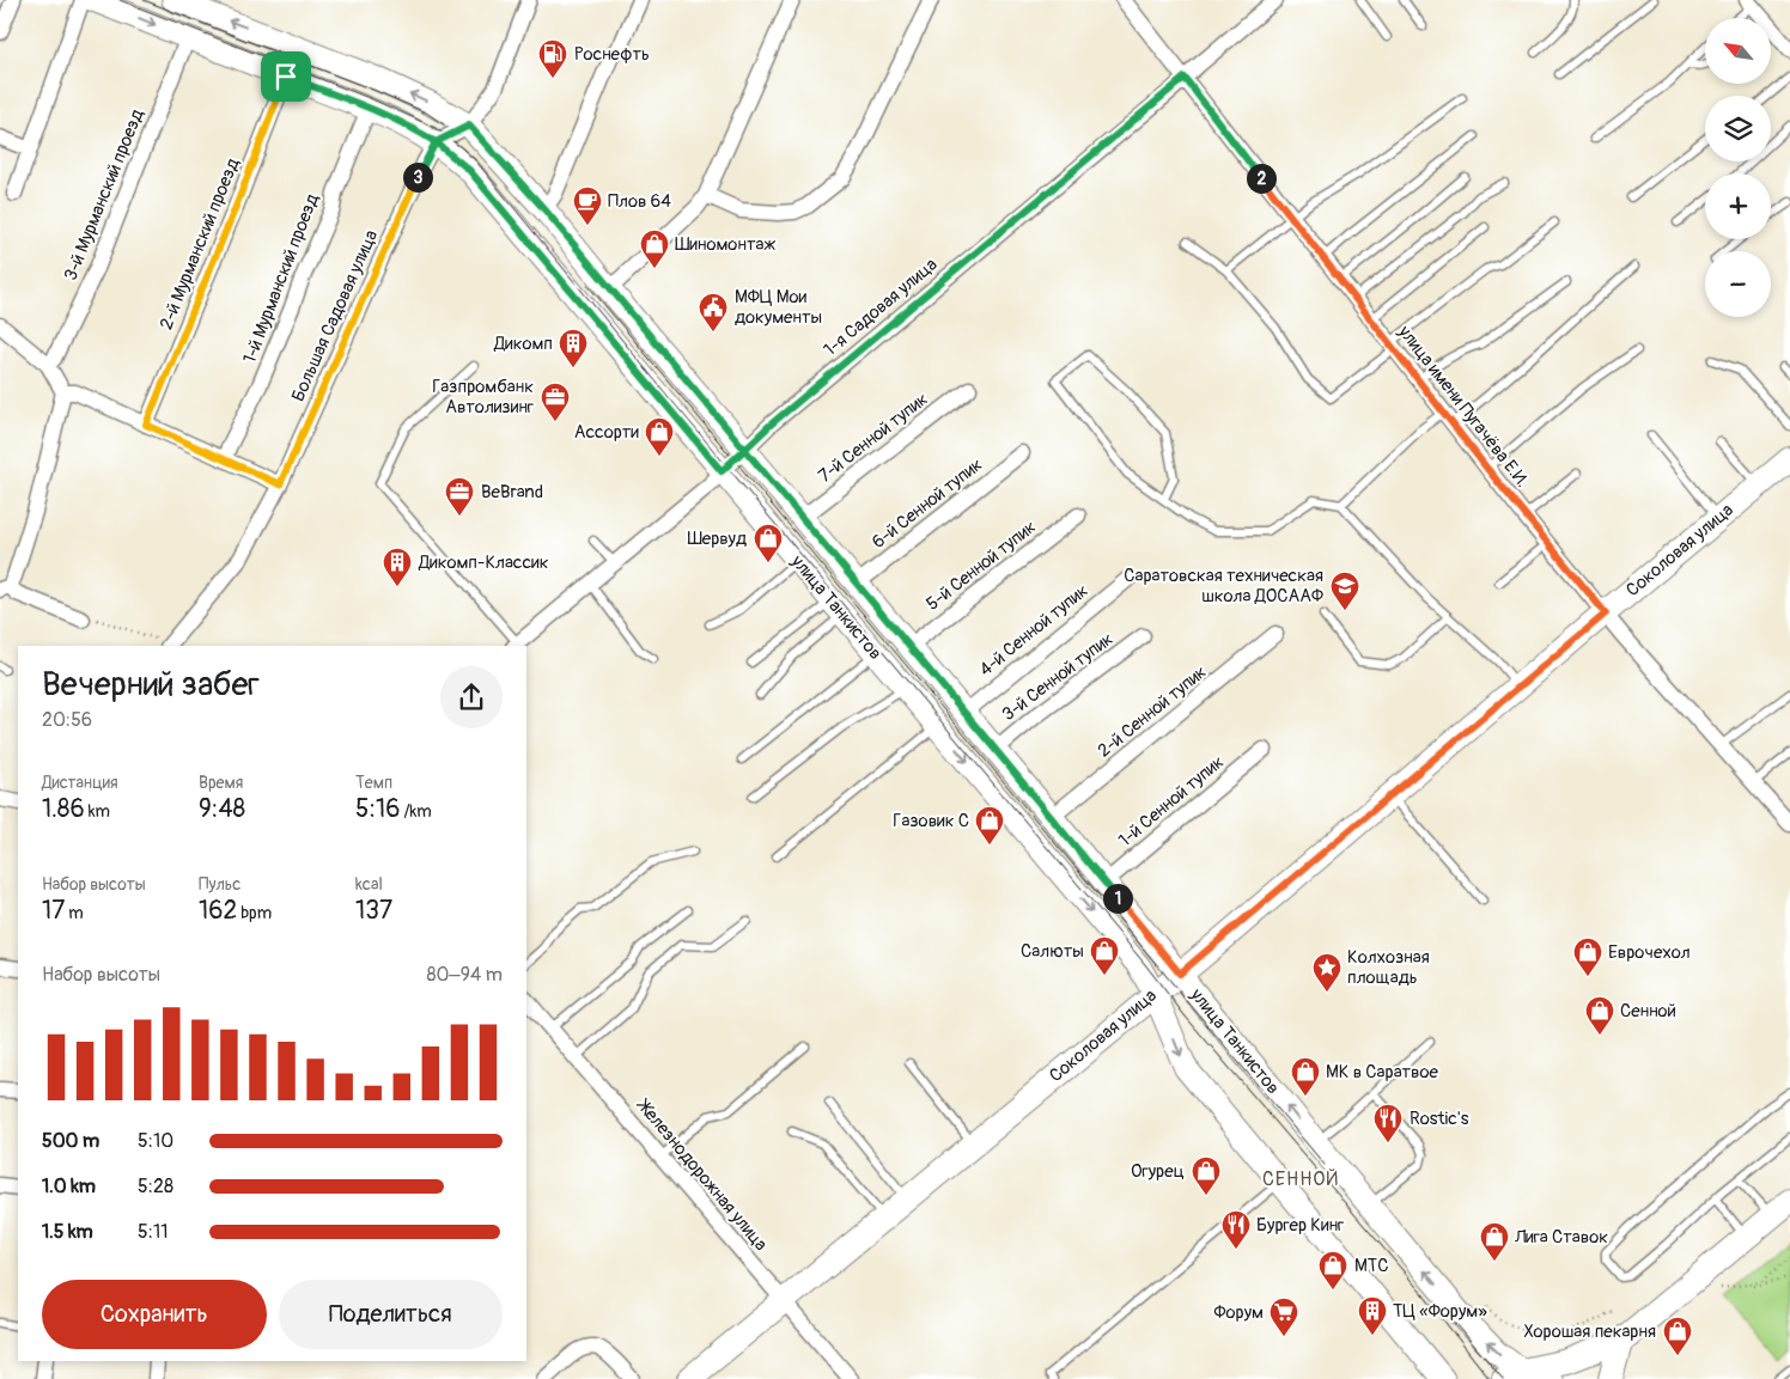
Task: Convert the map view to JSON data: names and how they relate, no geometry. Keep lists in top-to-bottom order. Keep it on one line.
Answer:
{"streets":{"main road":["Соколовая улица","улица Танкистов"],"street":["3-й Мурманский проезд","2-й Мурманский проезд","1-й Мурманский проезд","1-я Садовая улица","Большая Садовая улица","улица имени Пугачёва Е.И.","7-й Сенной тупик","6-й Сенной тупик","5-й Сенной тупик","4-й Сенной тупик","3-й Сенной тупик","2-й Сенной тупик","1-й Сенной тупик","Железнодорожная улица"]},"crossings":[["3-й Мурманский проезд","улица Танкистов"],["2-й Мурманский проезд","улица Танкистов"],["1-й Мурманский проезд","улица Танкистов"],["1-я Садовая улица","улица имени Пугачёва Е.И."],["1-я Садовая улица","улица Танкистов"],["Большая Садовая улица","улица Танкистов"],["улица имени Пугачёва Е.И.","Соколовая улица"],["7-й Сенной тупик","улица Танкистов"],["6-й Сенной тупик","улица Танкистов"],["Соколовая улица","улица Танкистов"],["Соколовая улица","Железнодорожная улица"],["5-й Сенной тупик","улица Танкистов"],["улица Танкистов","4-й Сенной тупик"],["улица Танкистов","3-й Сенной тупик"],["улица Танкистов","2-й Сенной тупик"],["улица Танкистов","1-й Сенной тупик"]],"districts":["СЕННОЙ"],"places":{"fuel station":["Роснефть"],"cafe":["Плов 64"],"shop":["Шиномонтаж","Ассорти","Шервуд","Газовик С","Салюты","Еврочехол","Сенной","МК в Саратвое","Огурец","Лига Ставок","МТС","Хорошая пекарня"],"public building":["МФЦ Мои документы"],"building":["Дикомп","Дикомп-Классик","ТЦ «Форум»"],"office":["Газпромбанк Автолизинг","BeBrand"],"school or university":["Саратовская техническая школа ДОСААФ"],"place":["Колхозная площадь"],"restaurant":["Rostic's","Бургер Кинг"],"supermarket":["Форум"]},"north":"top left","page":{"map_buttons":["+","−"],"pins":["3","2","1"],"heading":["Вечерний забег","20:56"],"stats":[["Дистанция","1.86 km"],["Время","9:48"],["Темп","5:16 /km"],["Набор высоты","17 m"],["Пульс","162 bpm"],["kcal","137"]],"chart":["Набор высоты","80–94 m"],"list":[{"name":"500 m","note":"5:10"},{"name":"1.0 km","note":"5:28"},{"name":"1.5 km","note":"5:11"}],"buttons":["Сохранить","Поделиться"]}}
